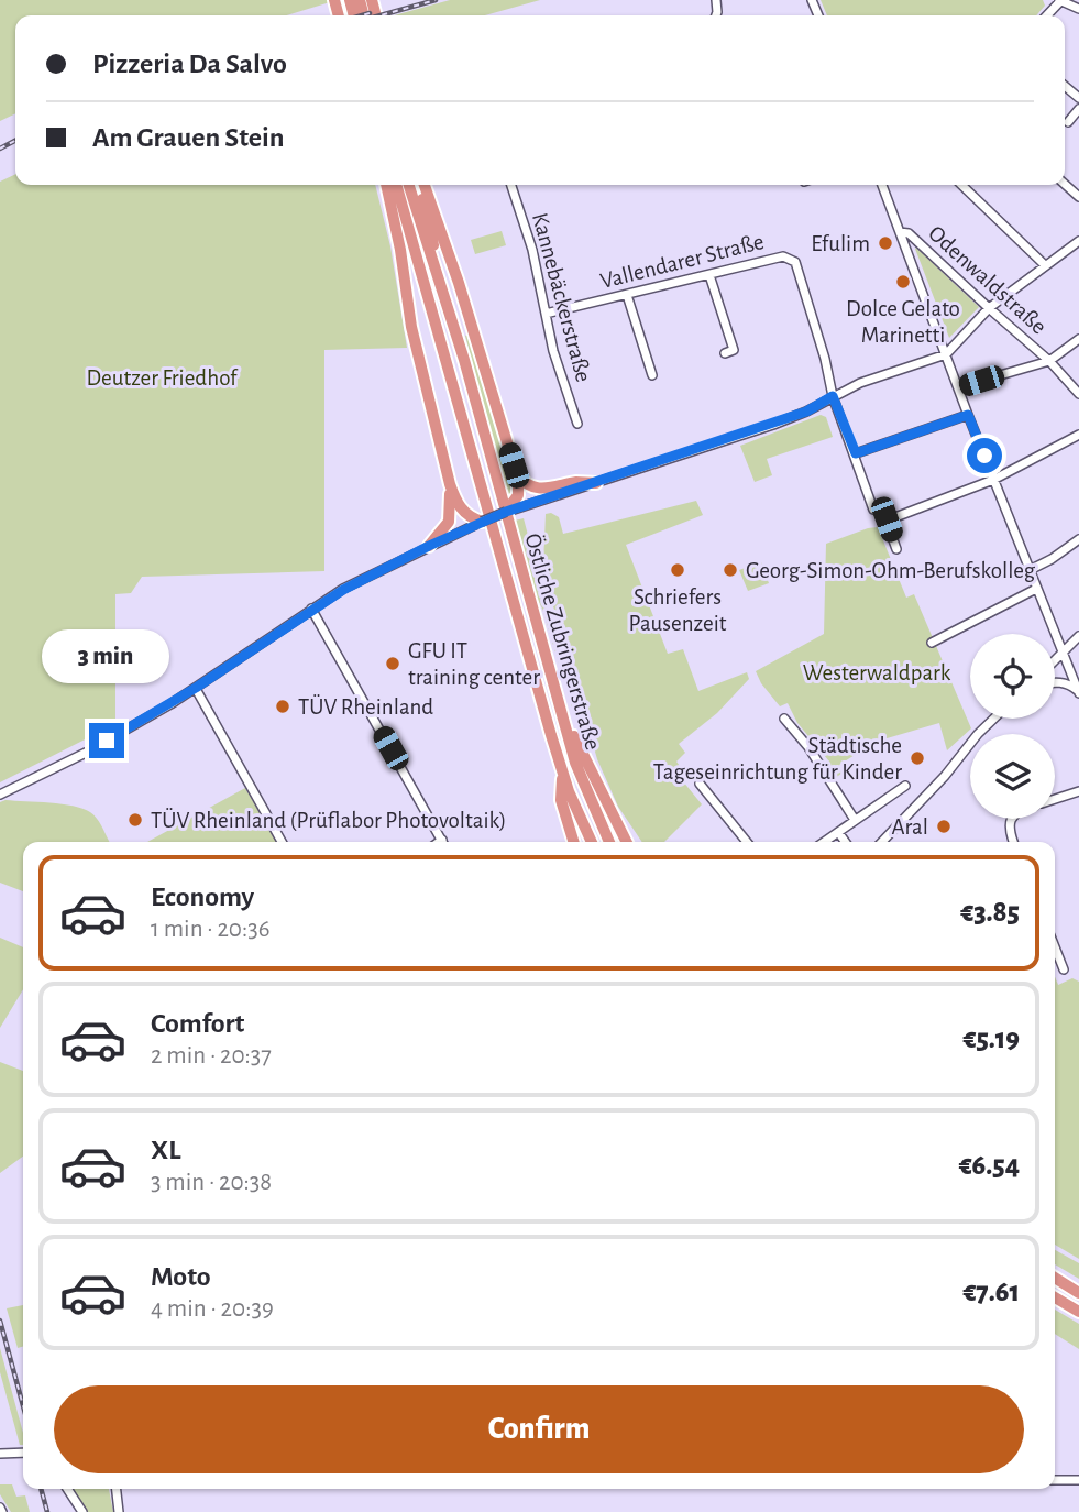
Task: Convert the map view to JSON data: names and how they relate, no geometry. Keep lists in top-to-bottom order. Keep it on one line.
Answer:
{"streets":{"highway":["Östliche Zubringerstraße"],"street":["Vallendarer Straße","Odenwaldstraße","Kannebäckerstraße"]},"crossings":[["Vallendarer Straße","Kannebäckerstraße"]],"parks":["Deutzer Friedhof","Westerwaldpark"],"places":["Efulim","Dolce Gelato Marinetti","Schriefers Pausenzeit","Georg-Simon-Ohm-Berufskolleg","GFU IT training center","TÜV Rheinland","Städtische Tageseinrichtung für Kinder","TÜV Rheinland (Prüflabor Photovoltaik)","Aral"],"page":{"banner":["Pizzeria Da Salvo","Am Grauen Stein"],"bubble":"3 min","list":[{"name":"Economy","note":"1 min · 20:36","value":"€3.85"},{"name":"Comfort","note":"2 min · 20:37","value":"€5.19"},{"name":"XL","note":"3 min · 20:38","value":"€6.54"},{"name":"Moto","note":"4 min · 20:39","value":"€7.61"}],"buttons":"Confirm"}}
